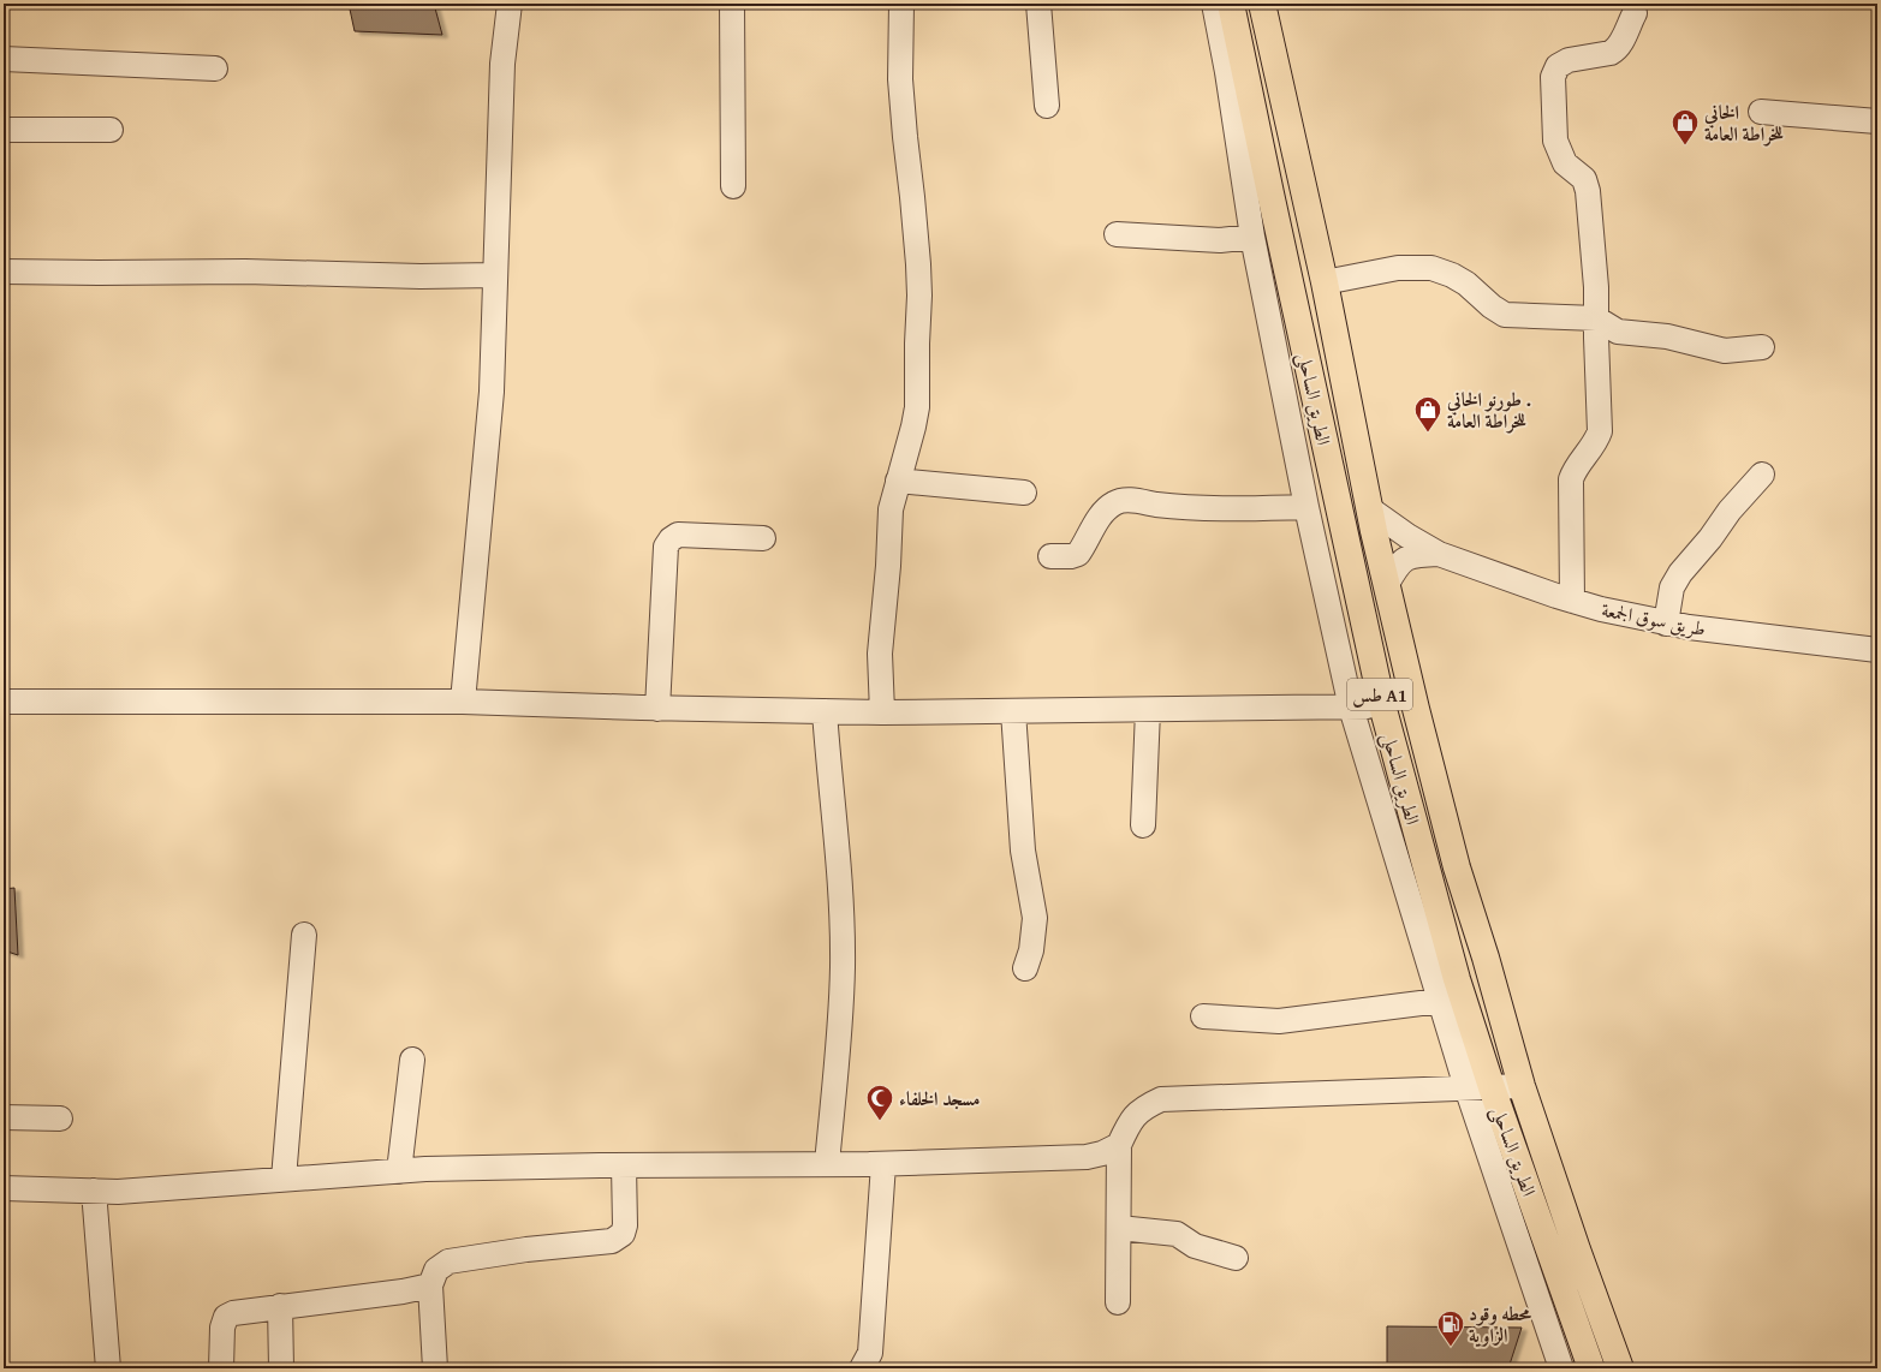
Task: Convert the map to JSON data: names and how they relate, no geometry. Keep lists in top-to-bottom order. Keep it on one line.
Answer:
{"streets":{"highway":["الطريق الساحلى","طس A1"],"street":["طريق سوق الجمعة"]},"crossings":[["الطريق الساحلى","طريق سوق الجمعة"]],"places":{"shop":["الخاني للخراطة العامة","طورنو الخاني . للخراطة العامة"],"mosque":["مسجد الخلفاء"],"fuel station":["محطه وقود الزاوية"]}}
